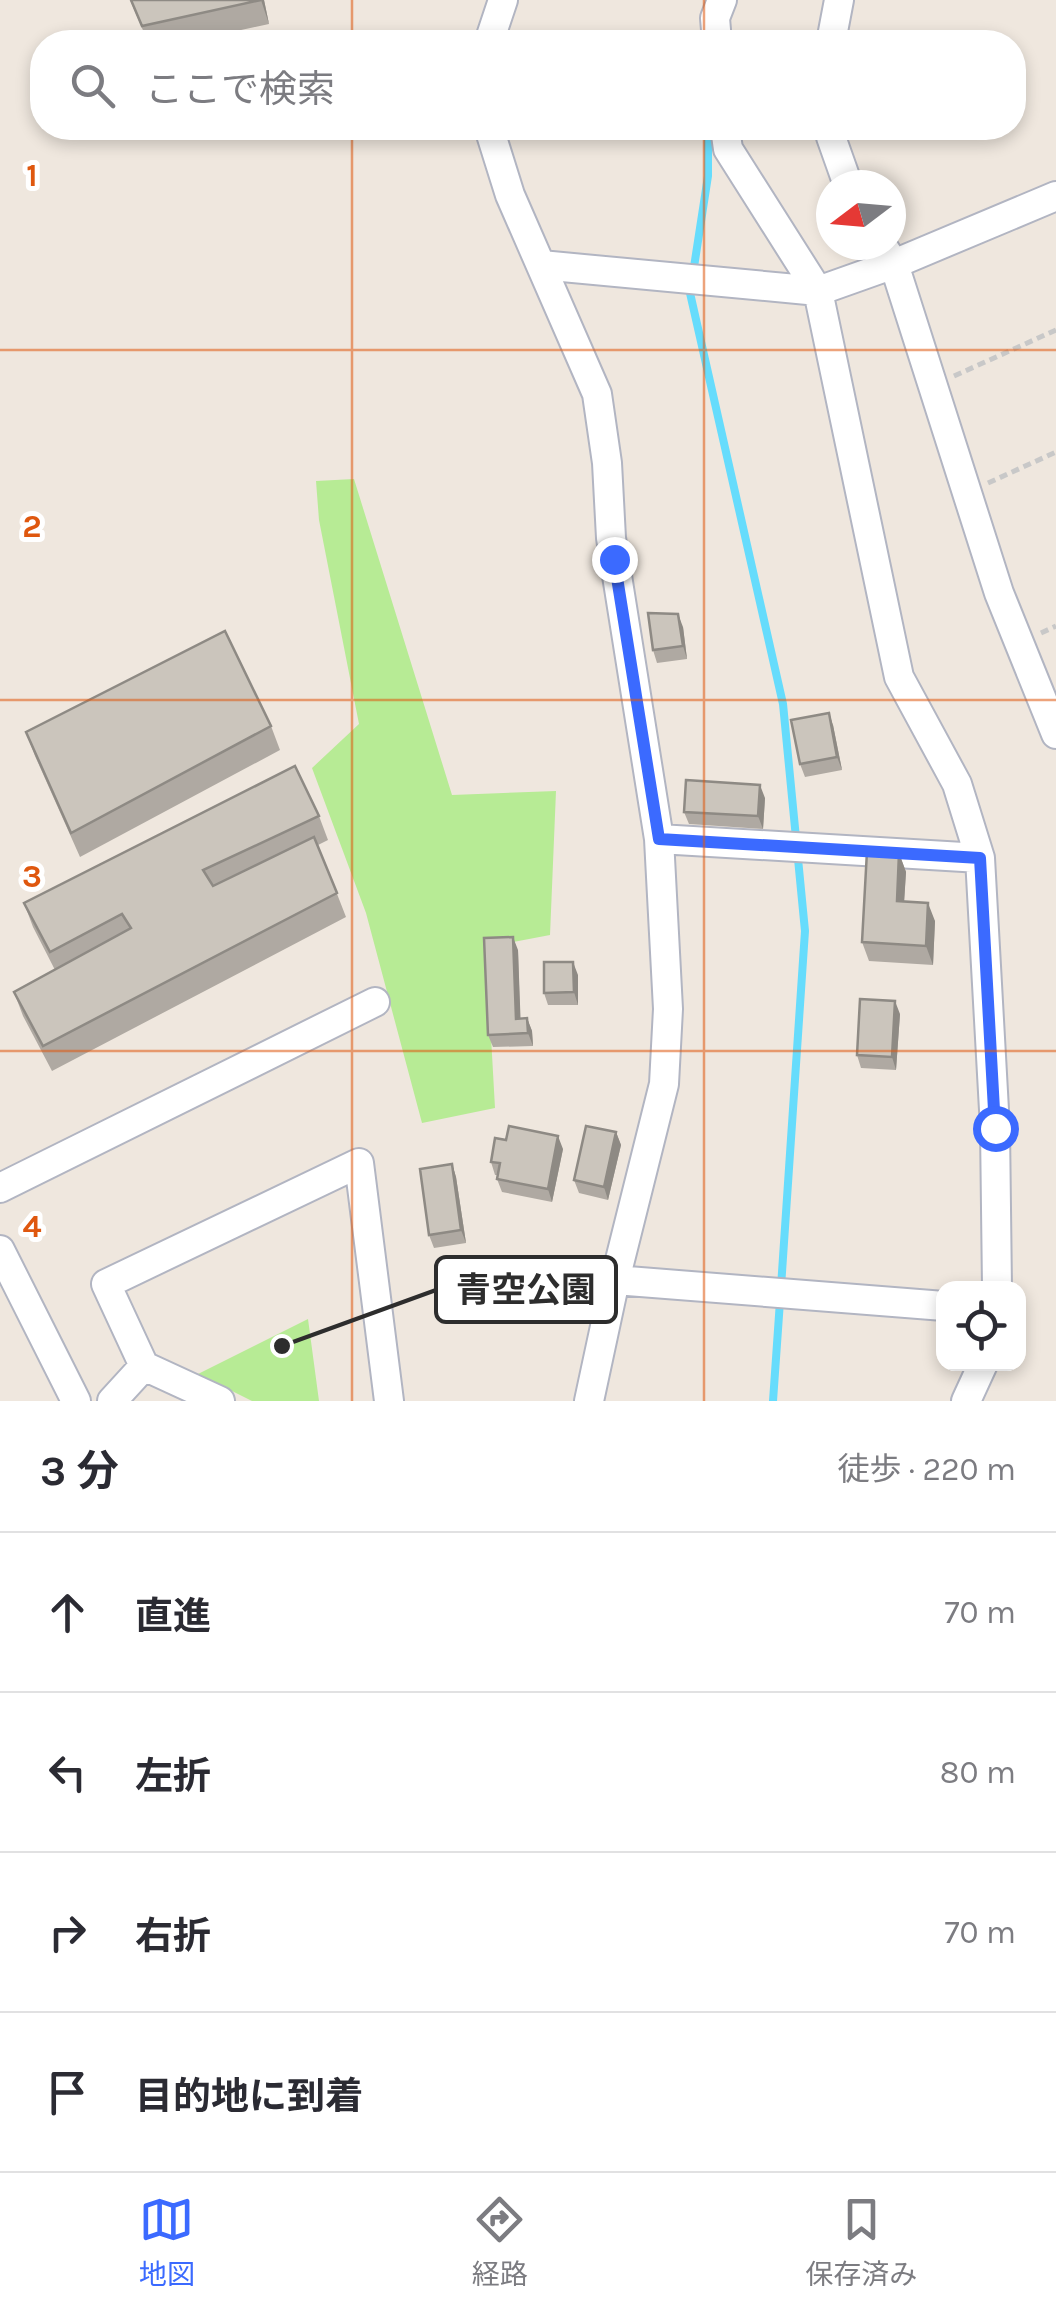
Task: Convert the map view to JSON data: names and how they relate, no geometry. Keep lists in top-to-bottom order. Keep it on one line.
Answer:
{"places":["青空公園"],"north":"left","page":{"search":"ここで検索","heading":["3 分","徒歩 · 220 m"],"list":[["直進","70 m"],["左折","80 m"],["右折","70 m"],"目的地に到着"],"nav":["地図","経路","保存済み"]},"grid":{"rows":["1","2","3","4"]}}
